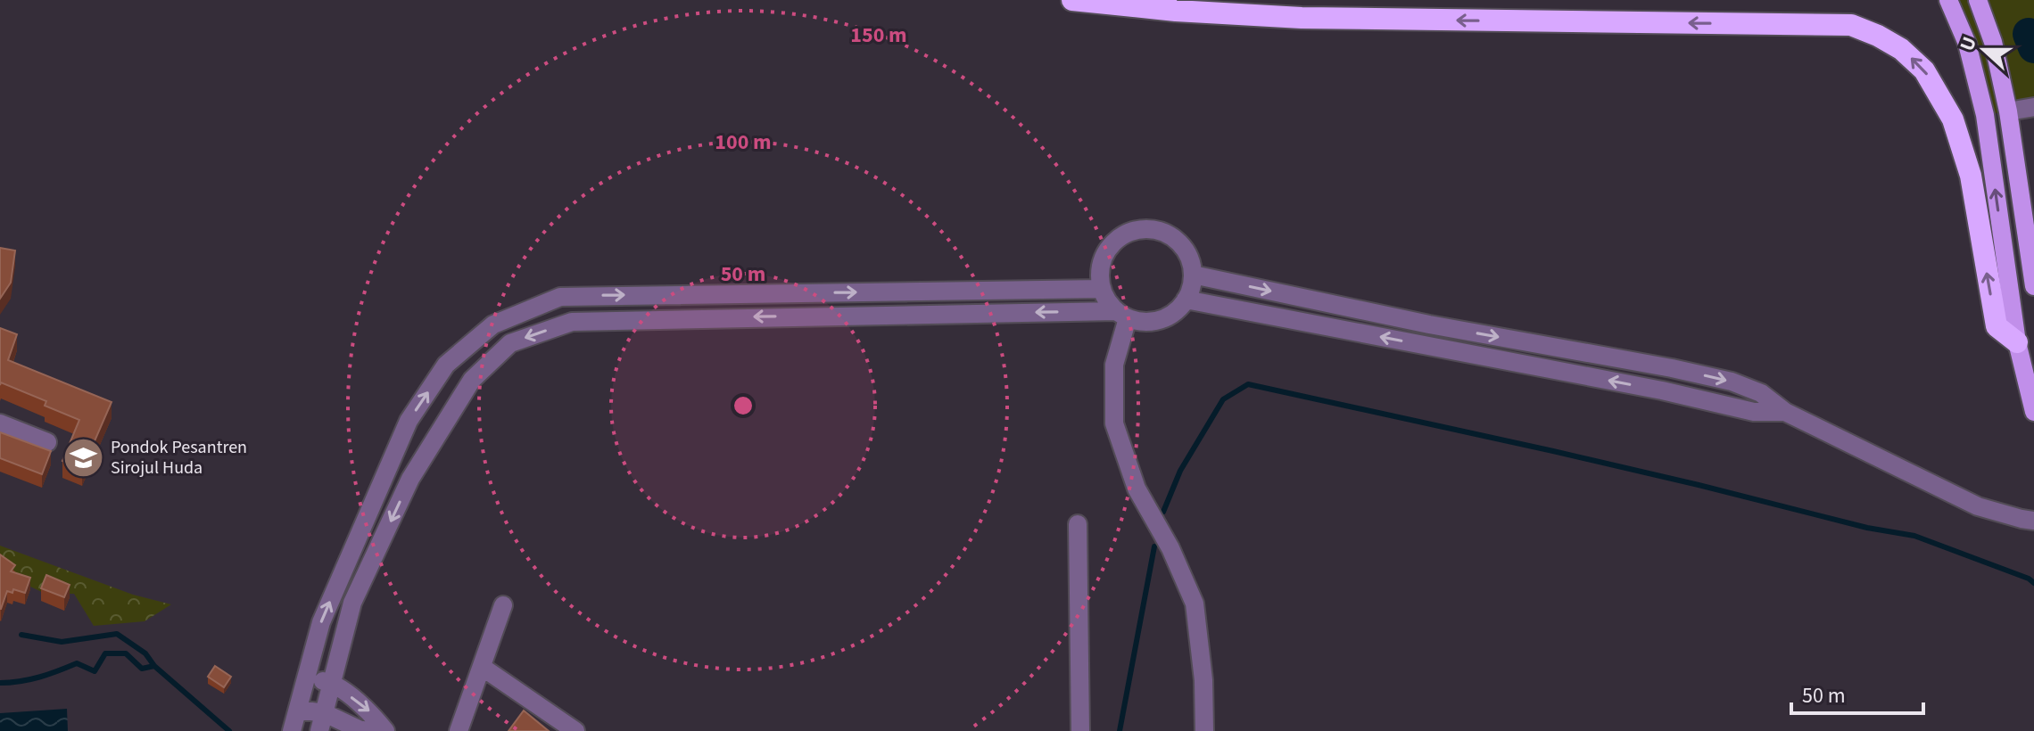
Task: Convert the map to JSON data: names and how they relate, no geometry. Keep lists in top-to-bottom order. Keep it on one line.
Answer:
{"places":{"school or university":["Pondok Pesantren Sirojul Huda"]},"scale_bar":"50 m","north":"left","rings":["150 m","100 m","50 m"]}
